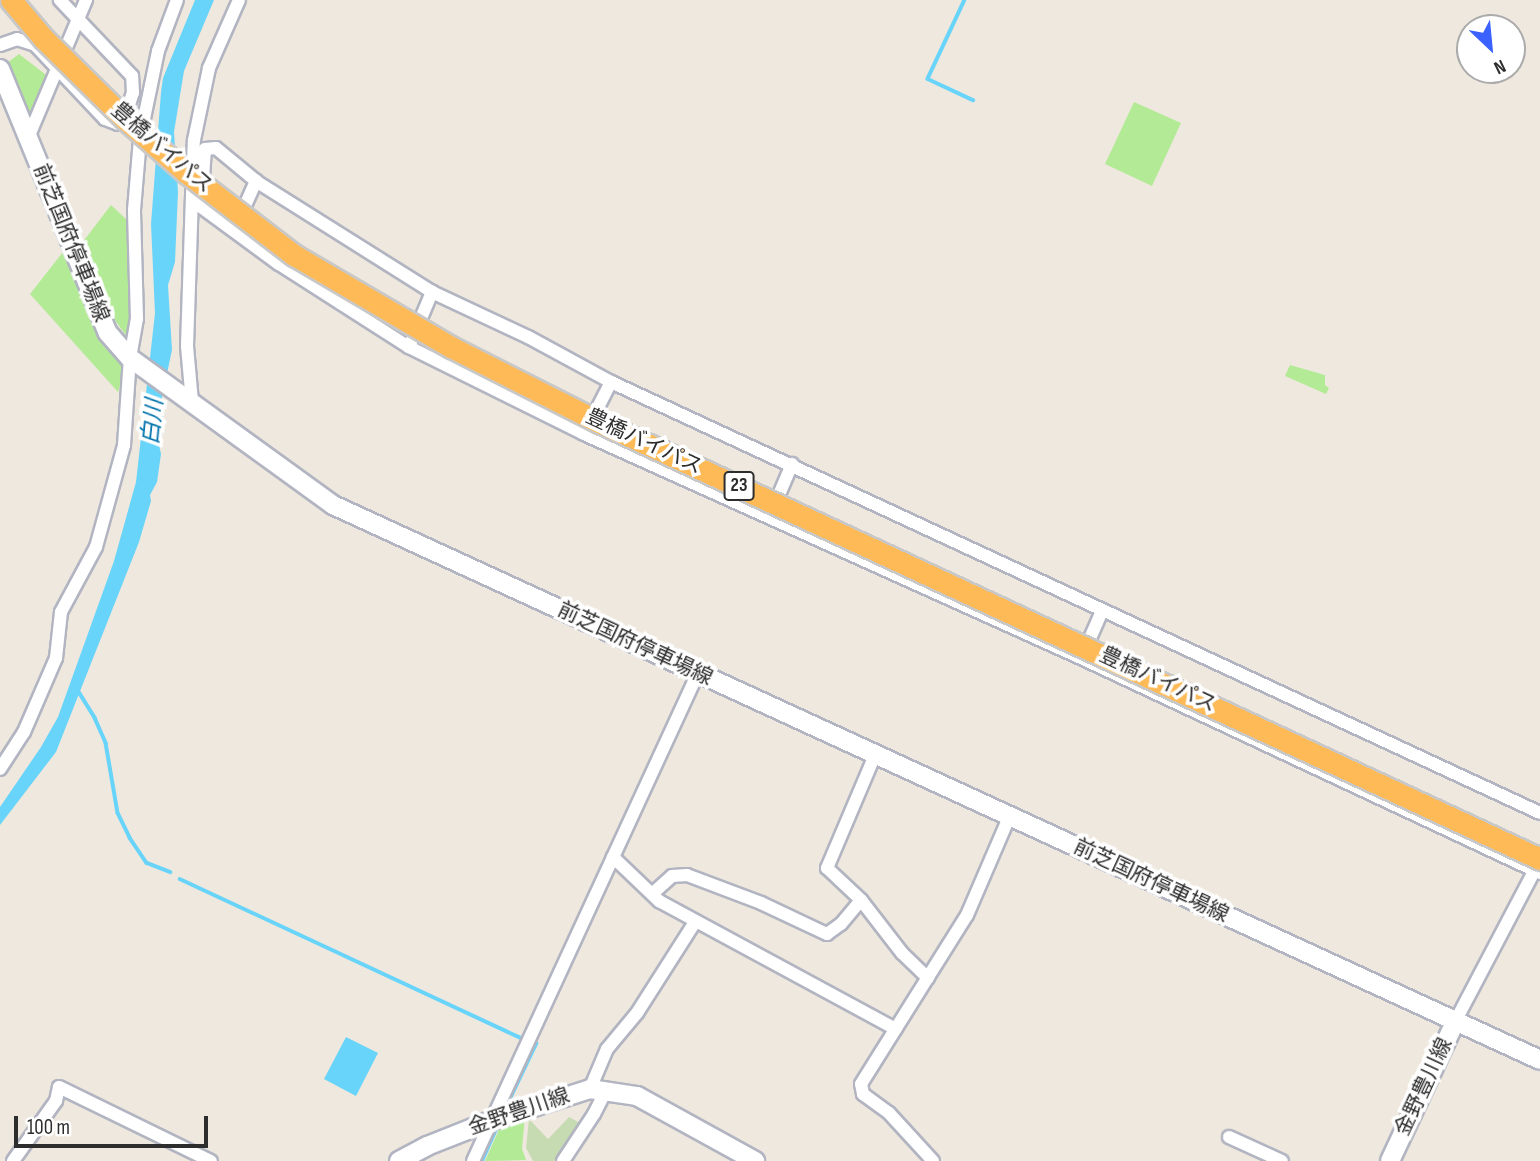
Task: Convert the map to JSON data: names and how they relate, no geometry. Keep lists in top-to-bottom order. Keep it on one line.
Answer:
{"streets":{"highway":["豊橋バイパス","23"],"main road":["前芝国府停車場線","金野豊川線"]},"crossings":[["前芝国府停車場線","金野豊川線"]],"water":["白川"],"scale_bar":"100 m","north":"bottom right"}
